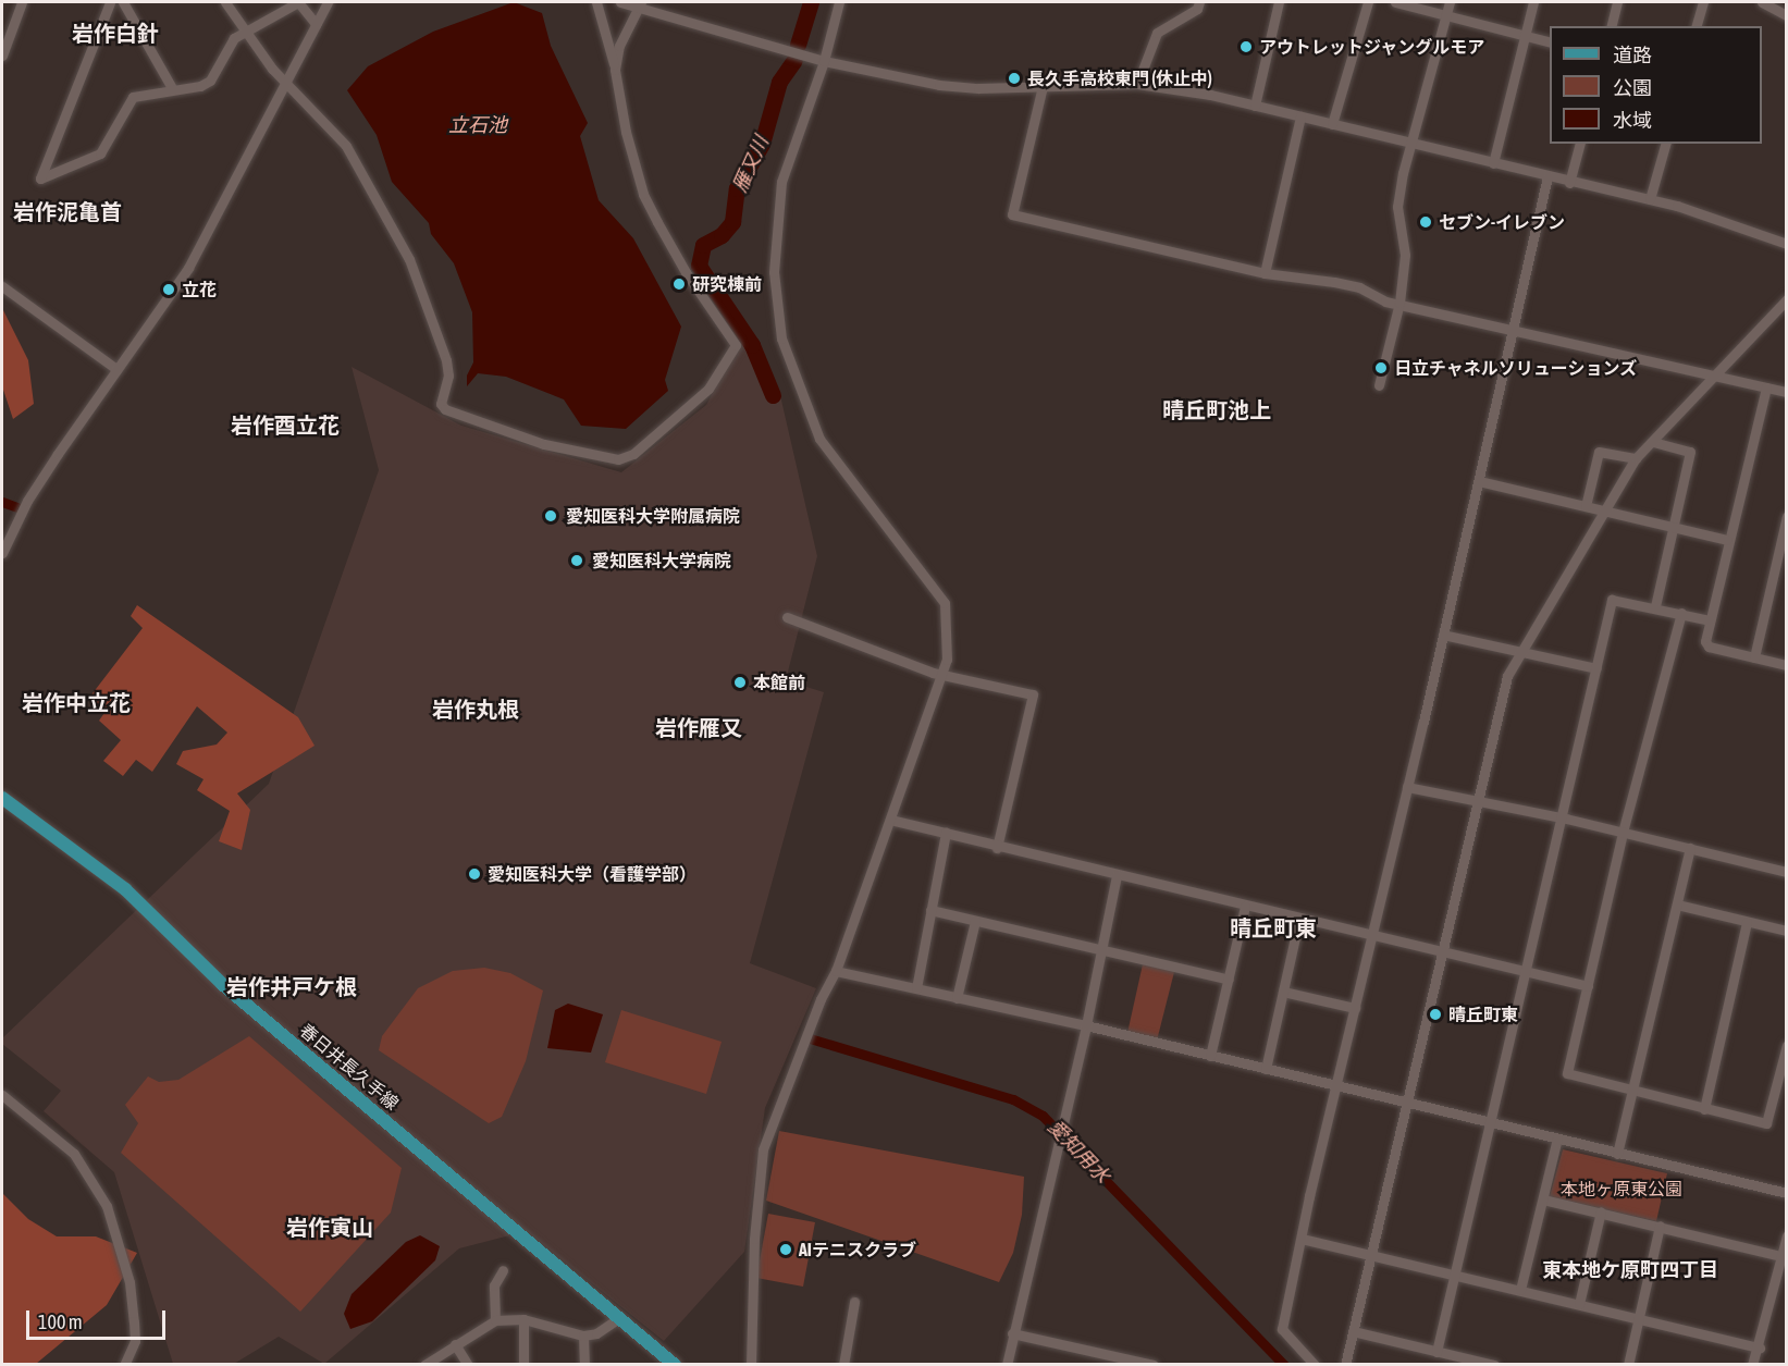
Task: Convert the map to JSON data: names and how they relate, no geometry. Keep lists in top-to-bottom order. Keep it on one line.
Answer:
{"streets":{"main road":["春日井長久手線"]},"districts":["岩作白針","岩作泥亀首","晴丘町池上","岩作酉立花","岩作中立花","岩作丸根","岩作雁又","晴丘町東","岩作井戸ケ根","岩作寅山","東本地ケ原町四丁目"],"water":["立石池","雁又川","愛知用水"],"parks":["本地ヶ原東公園"],"places":["アウトレットジャングルモア","長久手高校東門 (休止中)","セブン-イレブン","研究棟前","立花","日立チャネルソリューションズ","愛知医科大学附属病院","愛知医科大学病院","本館前","愛知医科大学（看護学部）","晴丘町東","AIテニスクラブ"],"legend":["道路","公園","水域"],"scale_bar":"100 m"}
